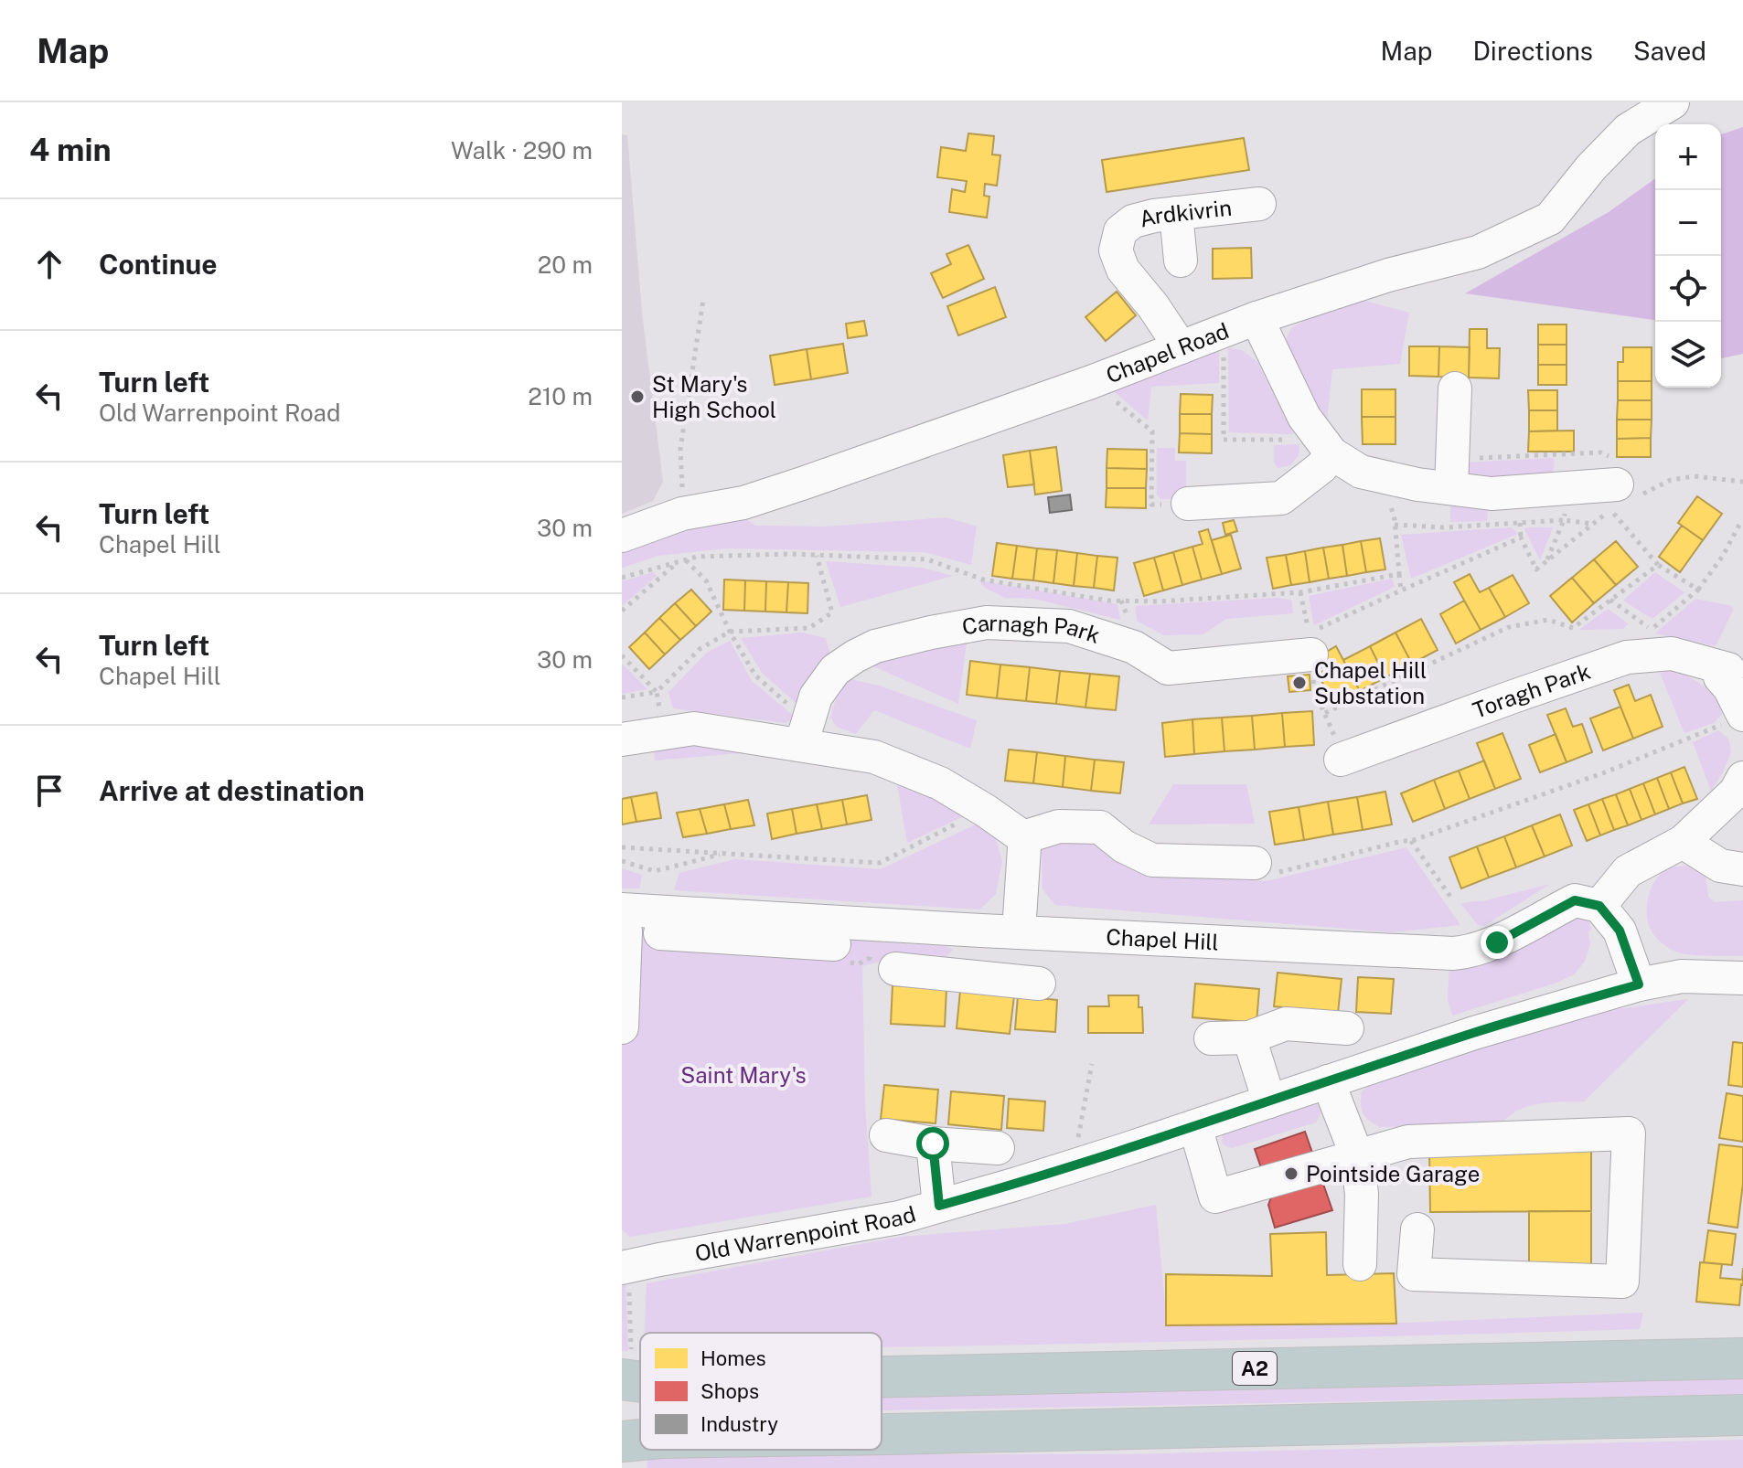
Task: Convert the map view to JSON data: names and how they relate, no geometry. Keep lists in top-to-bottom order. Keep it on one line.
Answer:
{"streets":{"highway":["A2"],"street":["Ardkivrin","Chapel Road","Carnagh Park","Toragh Park","Chapel Hill","Old Warrenpoint Road"]},"crossings":[["Ardkivrin","Chapel Road"]],"parks":["Saint Mary's"],"places":["St Mary's High School","Chapel Hill Substation","Pointside Garage"],"legend":["Homes","Shops","Industry"],"page":{"header":"Map","nav":["Map","Directions","Saved"],"heading":["4 min","Walk · 290 m"],"map_buttons":["+","−"],"list":[["Continue","20 m"],["Turn left","Old Warrenpoint Road","210 m"],["Turn left","Chapel Hill","30 m"],["Turn left","Chapel Hill","30 m"],"Arrive at destination"]}}
